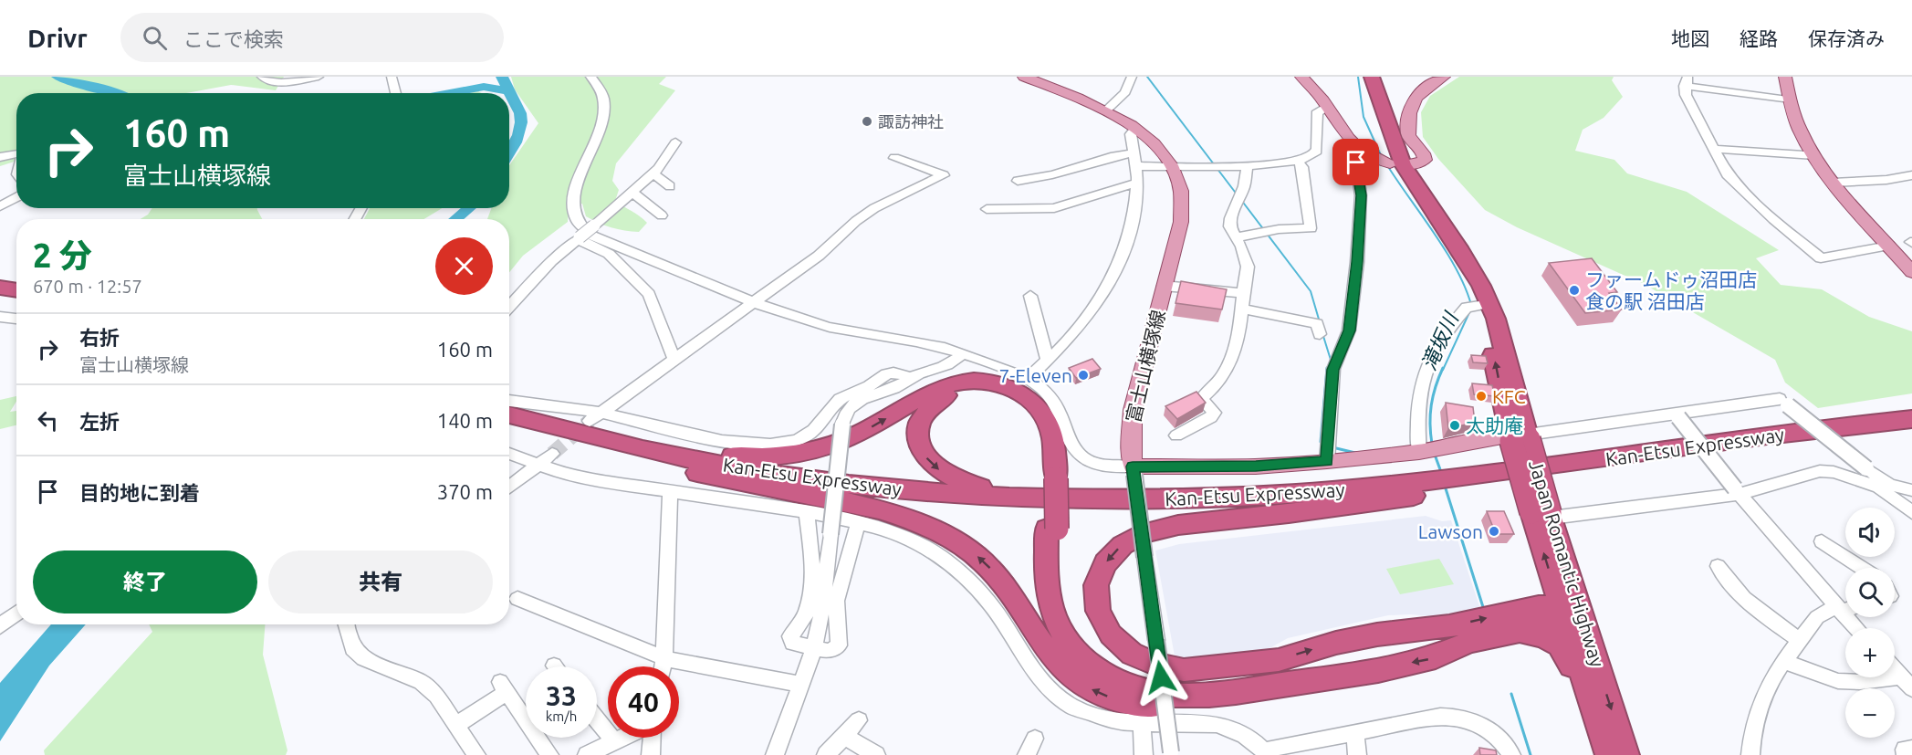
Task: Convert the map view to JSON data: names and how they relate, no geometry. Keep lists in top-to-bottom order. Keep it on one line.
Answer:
{"streets":{"highway":["Kan-Etsu Expressway","Japan Romantic Highway"],"main road":["富士山横塚線"]},"water":["滝坂川"],"places":["諏訪神社","ファームドゥ沼田店 食の駅 沼田店","7-Eleven","KFC","太助庵","Lawson"],"page":{"header":"Drivr","search":"ここで検索","nav":["地図","経路","保存済み"],"turn":["160 m","富士山横塚線"],"heading":["2 分","670 m · 12:57"],"list":[{"name":"右折","note":"富士山横塚線","value":"160 m"},{"name":"左折","value":"140 m"},{"name":"目的地に到着","value":"370 m"}],"map_buttons":["+","−"],"buttons":["終了","共有"],"speed":"33 km/h","limit":"40"}}
